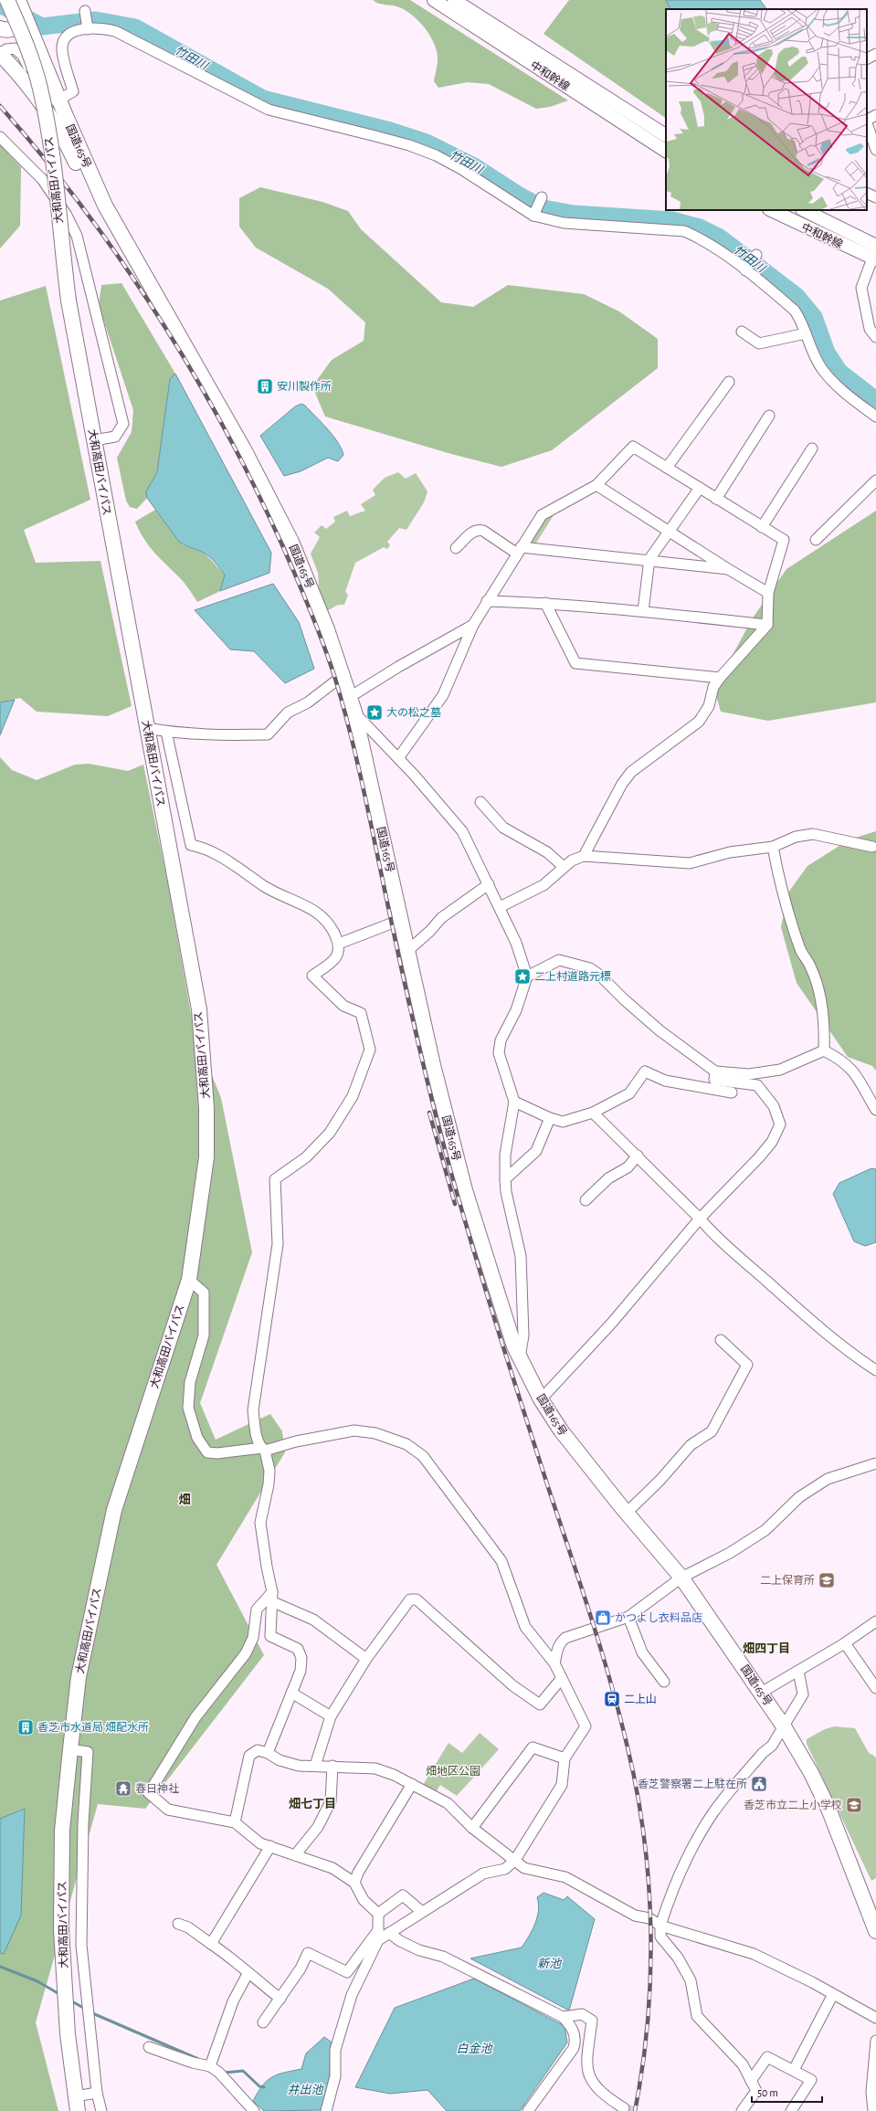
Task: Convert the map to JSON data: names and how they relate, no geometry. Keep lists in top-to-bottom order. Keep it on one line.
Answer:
{"streets":{"highway":["国道165号","大和高田バイパス"],"main road":["中和幹線"]},"crossings":[["国道165号","大和高田バイパス"]],"districts":["畑","畑四丁目","畑七丁目"],"water":["竹田川","新池","白金池","井出池"],"parks":["畑地区公園"],"places":{"building":["安川製作所","香芝市水道局 畑配水所"],"place":["大の松之墓","二上村道路元標"],"school or university":["二上保育所","香芝市立二上小学校"],"shop":["かつよし衣料品店"],"station":["二上山"],"public building":["香芝警察署二上駐在所"],"temple":["春日神社"]},"scale_bar":"50 m"}
